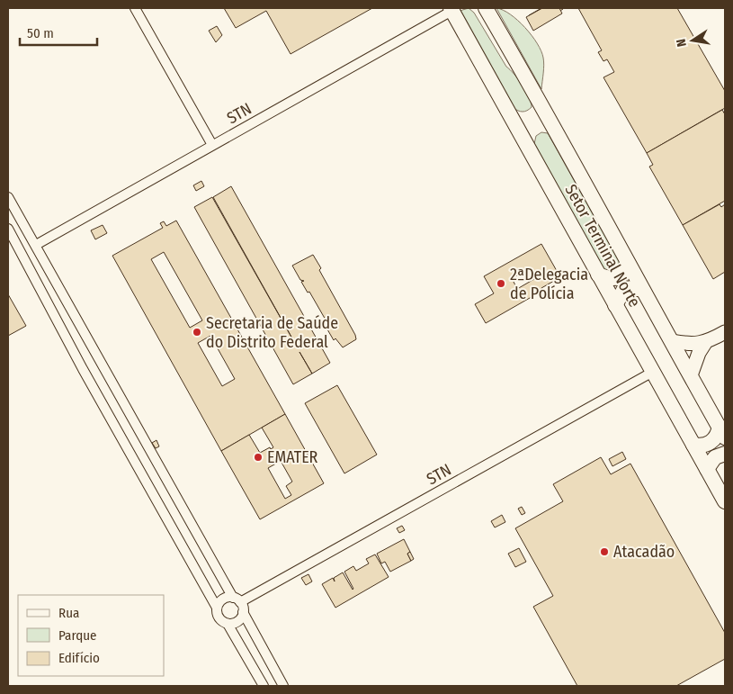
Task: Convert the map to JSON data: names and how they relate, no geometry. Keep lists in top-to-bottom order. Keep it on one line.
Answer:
{"streets":{"main road":["Setor Terminal Norte"],"street":["STN"]},"crossings":[["STN","Setor Terminal Norte"]],"places":["2ªDelegacia de Polícia","Secretaria de Saúde do Distrito Federal","EMATER","Atacadão"],"legend":["Rua","Parque","Edifício"],"scale_bar":"50 m","north":"left"}
